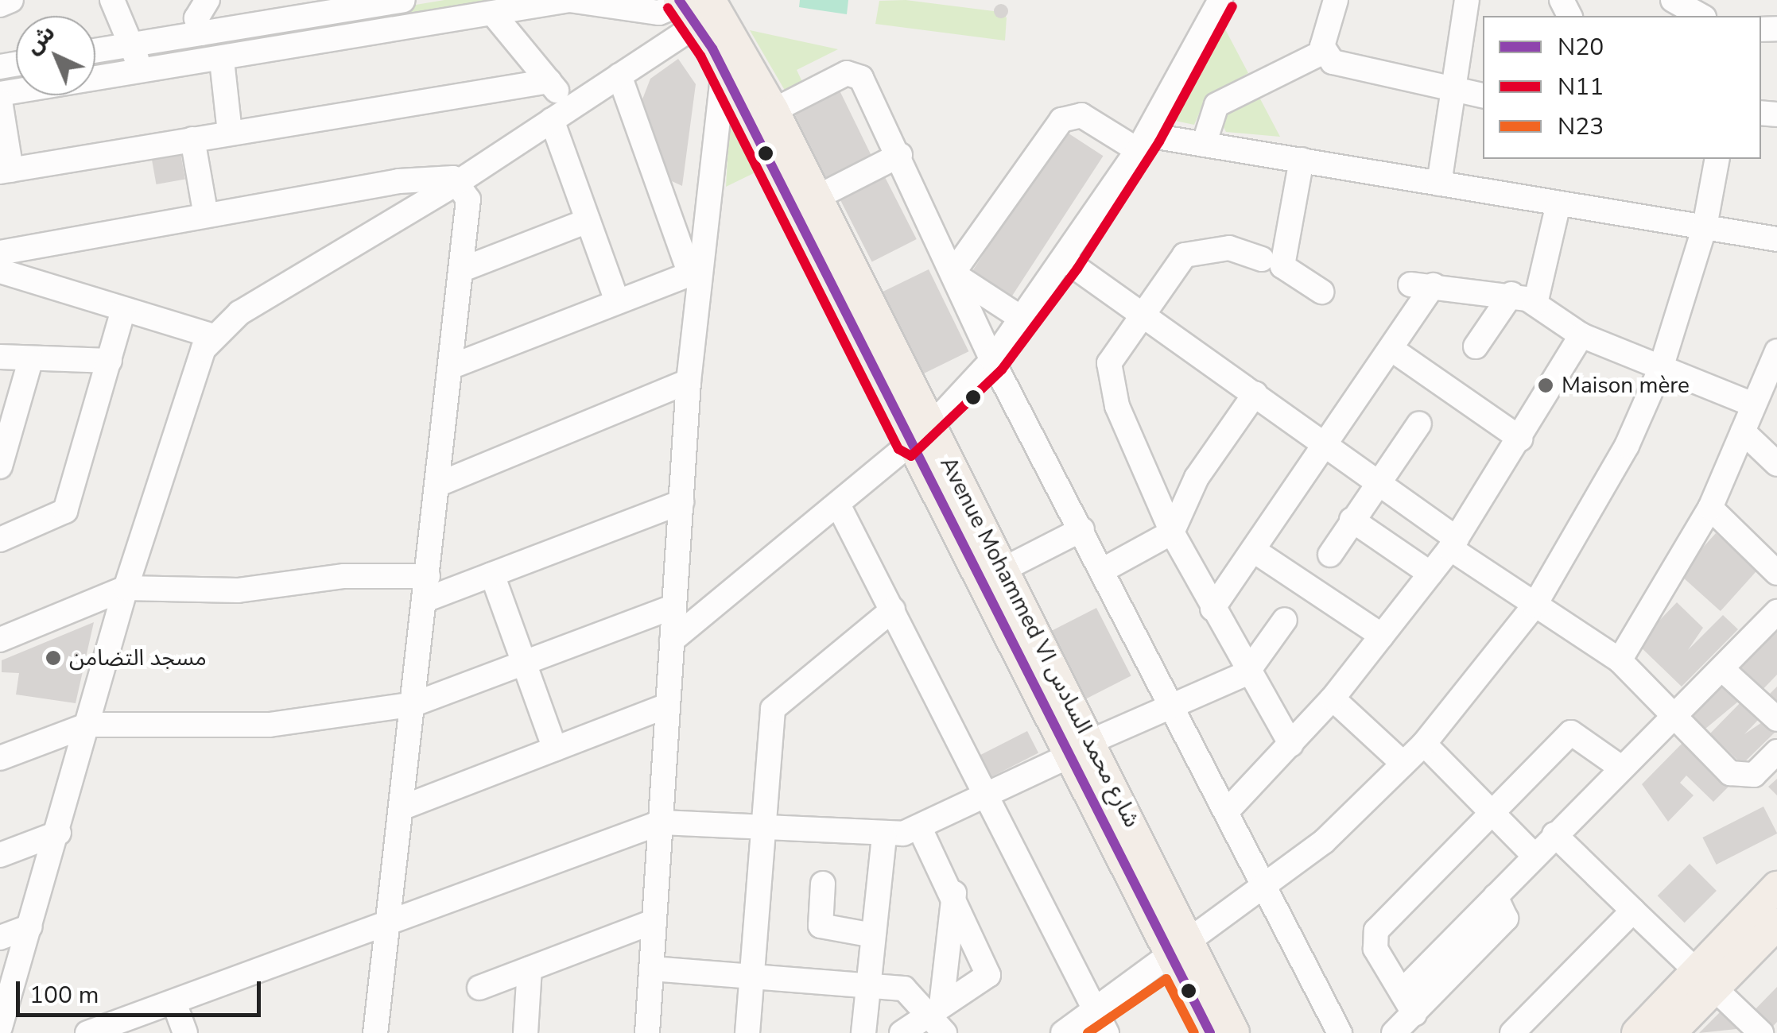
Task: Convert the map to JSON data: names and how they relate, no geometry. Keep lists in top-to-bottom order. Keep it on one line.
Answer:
{"streets":{"main road":["Avenue Mohammed VI شارع محمد السادس"]},"places":["Maison mère","مسجد التضامن"],"lines":["transit line N20","transit line N11","transit line N23"],"legend":["N20","N11","N23"],"scale_bar":"100 m","north":"top left"}
